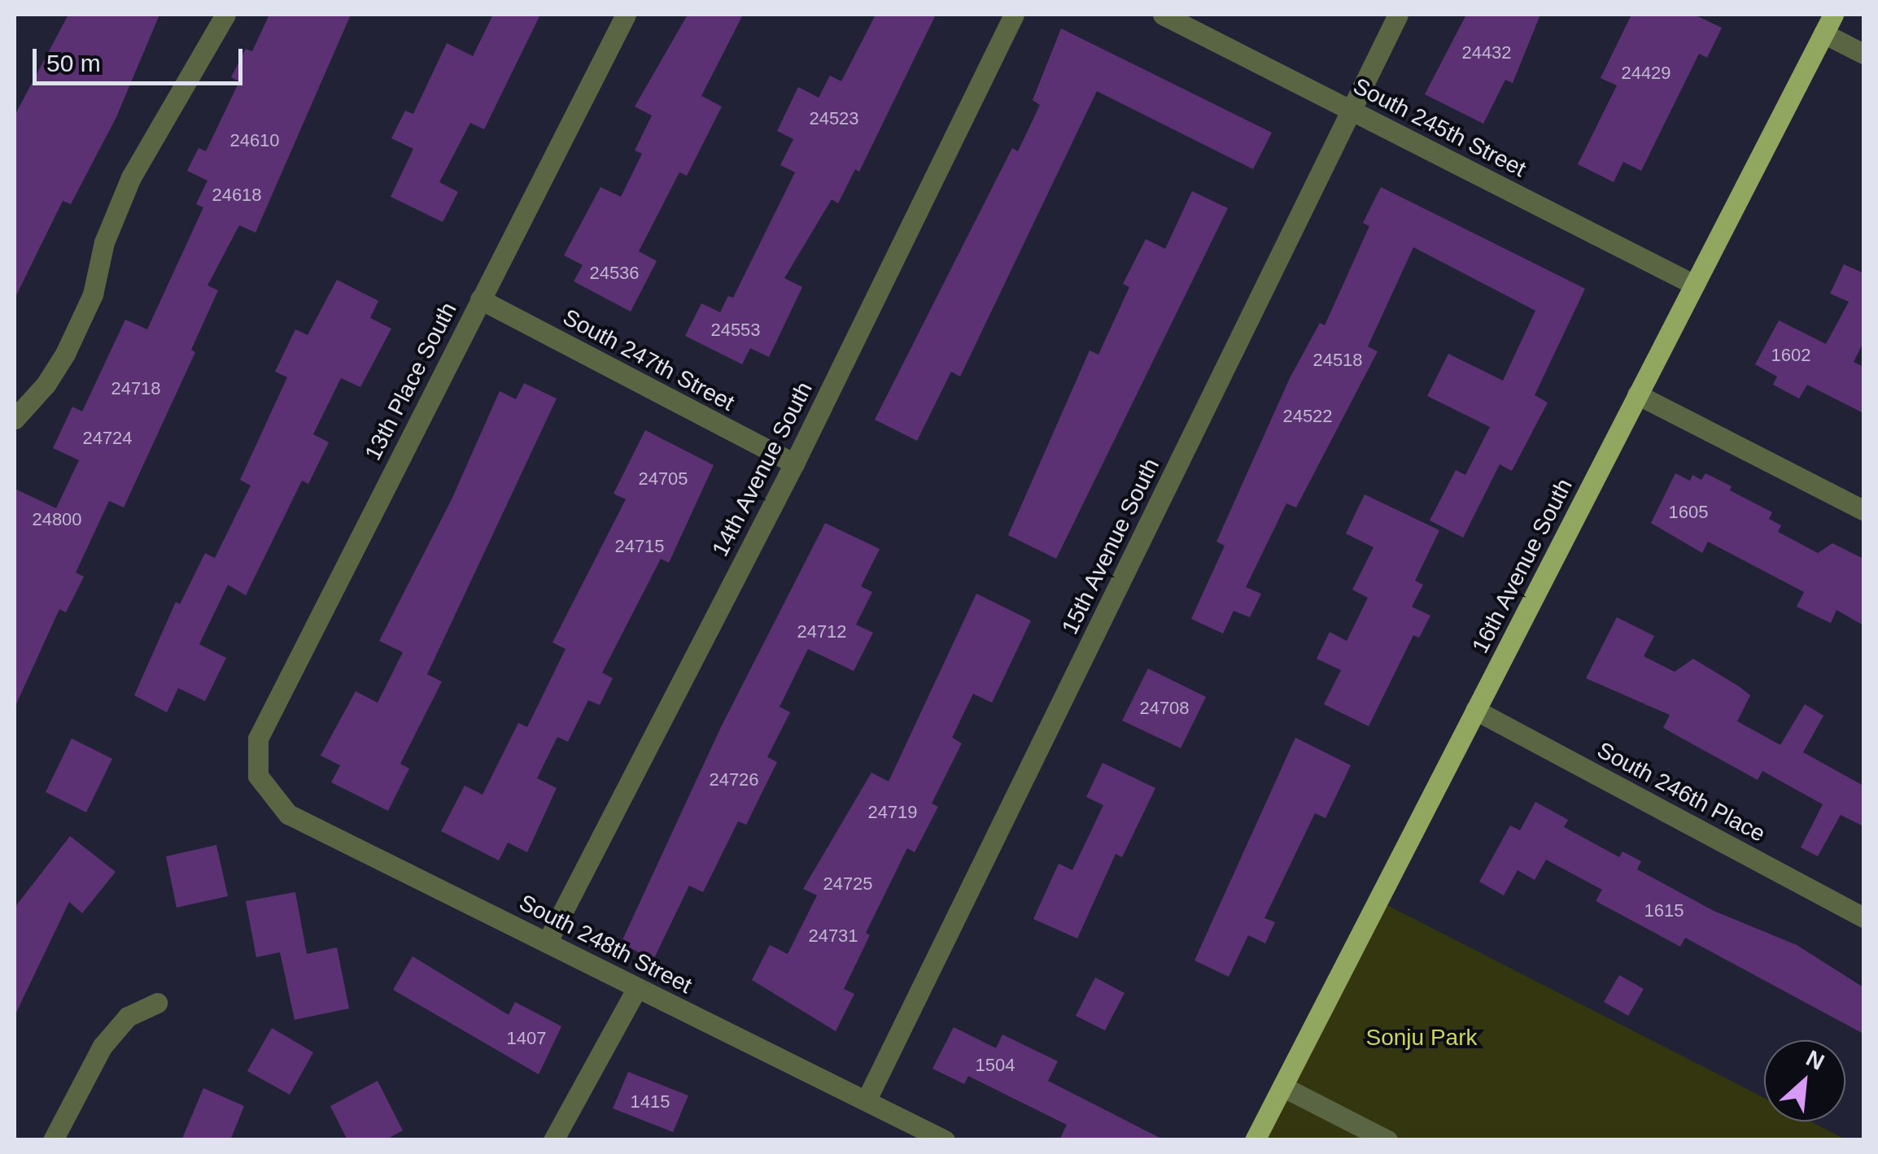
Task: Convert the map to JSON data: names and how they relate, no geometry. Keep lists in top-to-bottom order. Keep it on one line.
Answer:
{"streets":{"main road":["16th Avenue South"],"street":["South 245th Street","South 247th Street","13th Place South","14th Avenue South","15th Avenue South","South 246th Place","South 248th Street"]},"crossings":[["South 245th Street","15th Avenue South"],["South 245th Street","16th Avenue South"],["South 247th Street","13th Place South"],["South 247th Street","14th Avenue South"],["13th Place South","South 248th Street"],["14th Avenue South","South 248th Street"],["15th Avenue South","South 248th Street"],["16th Avenue South","South 246th Place"]],"parks":["Sonju Park"],"house_numbers":["24432","24429","24523","24610","24618","24536","24553","1602","24518","24718","24522","24724","24705","1605","24800","24715","24712","24708","24726","24719","24725","1615","24731","1407","1504","1415"],"scale_bar":"50 m","north":"top right"}
